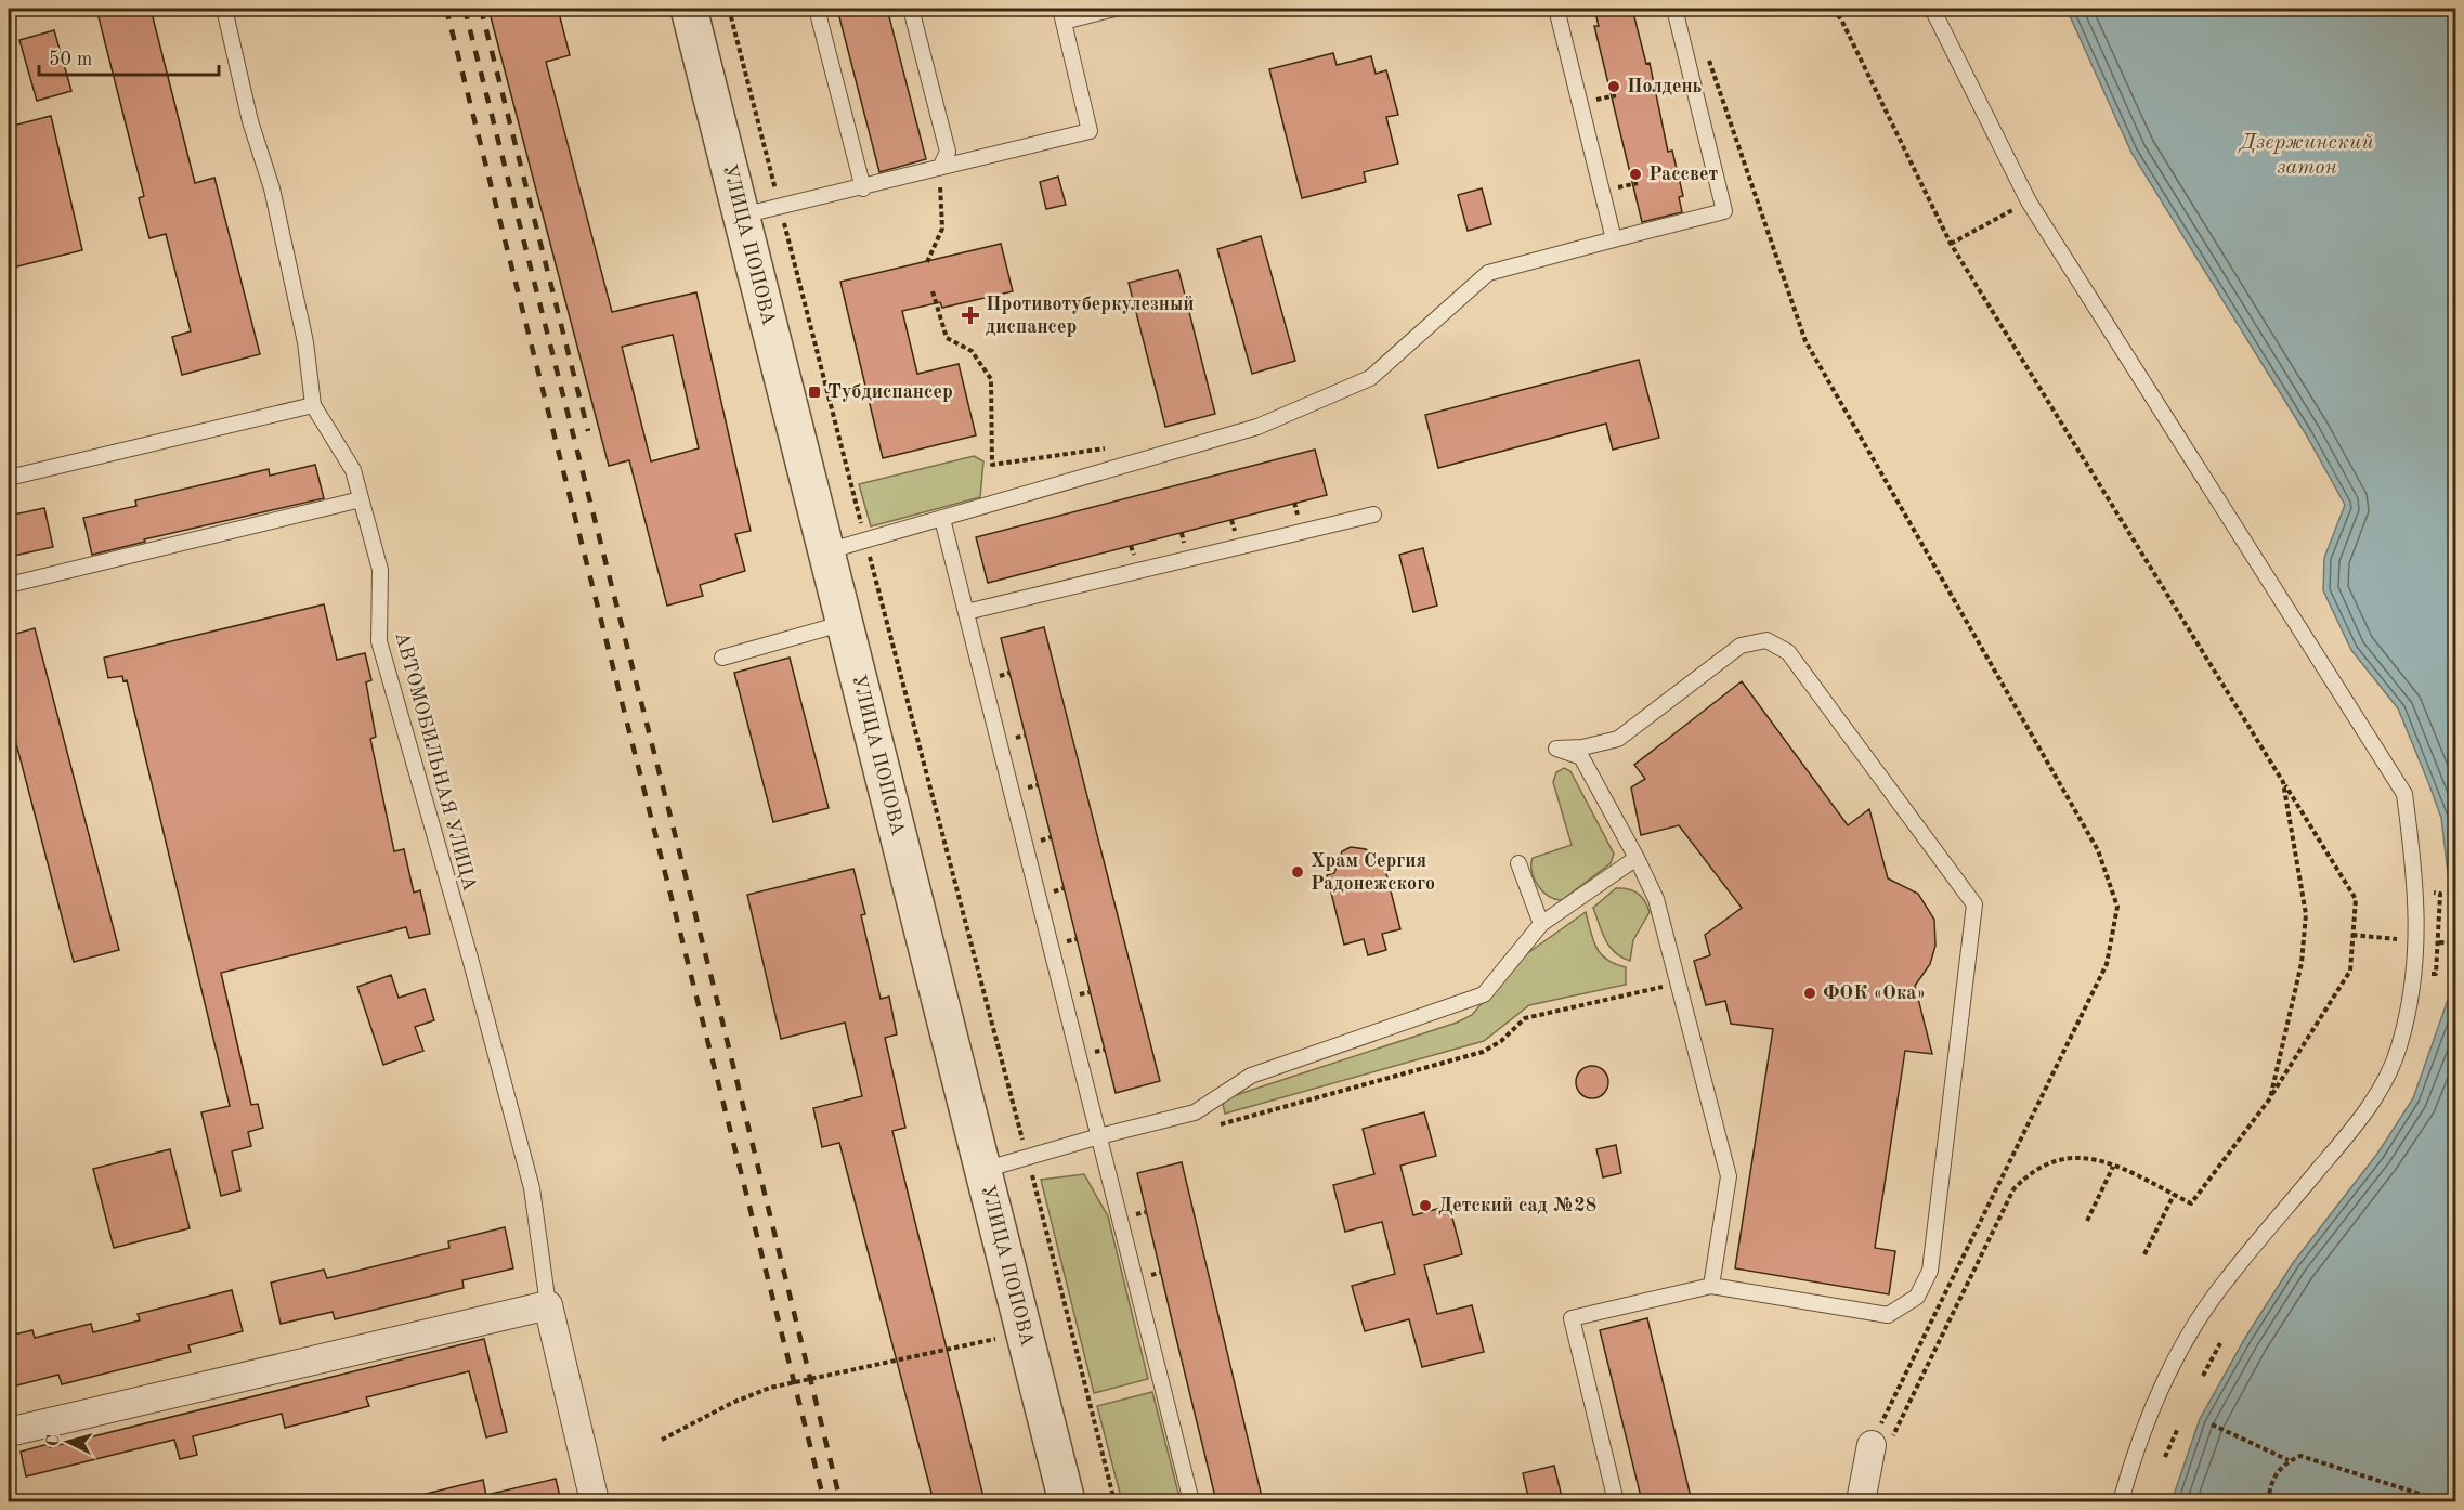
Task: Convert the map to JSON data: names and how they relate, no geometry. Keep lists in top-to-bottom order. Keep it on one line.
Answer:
{"streets":{"street":["УЛИЦА ПОПОВА"],"lane":["АВТОМОБИЛЬНАЯ УЛИЦА"]},"water":["Дзержинский затон"],"places":{"other":["Полдень","Рассвет","Храм Сергия Радонежского","ФОК «Ока»","Детский сад №28"],"health":["Противотуберкулезный диспансер"],"transit":["Тубдиспансер"]},"scale_bar":"50 m","north":"left"}
